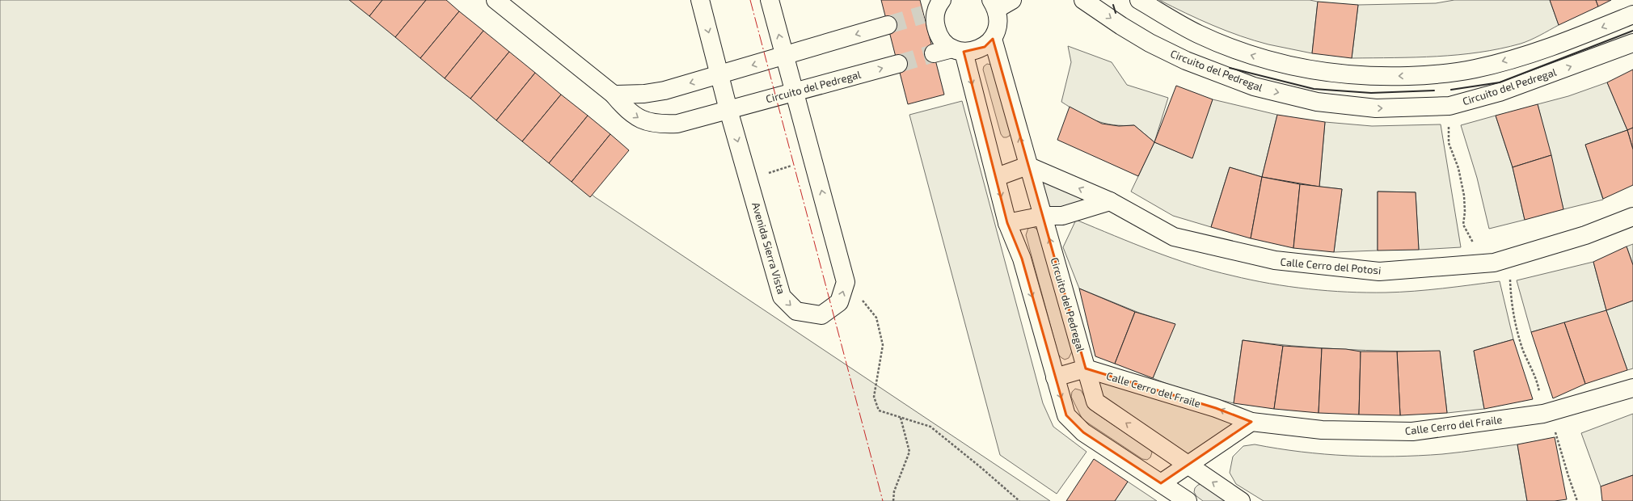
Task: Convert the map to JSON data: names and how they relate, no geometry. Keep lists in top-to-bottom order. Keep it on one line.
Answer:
{"streets":{"street":["Circuito del Pedregal","Avenida Sierra Vista","Calle Cerro del Potosi","Calle Cerro del Fraile"]},"crossings":[["Circuito del Pedregal","Avenida Sierra Vista"],["Circuito del Pedregal","Calle Cerro del Potosi"],["Circuito del Pedregal","Calle Cerro del Fraile"]]}
